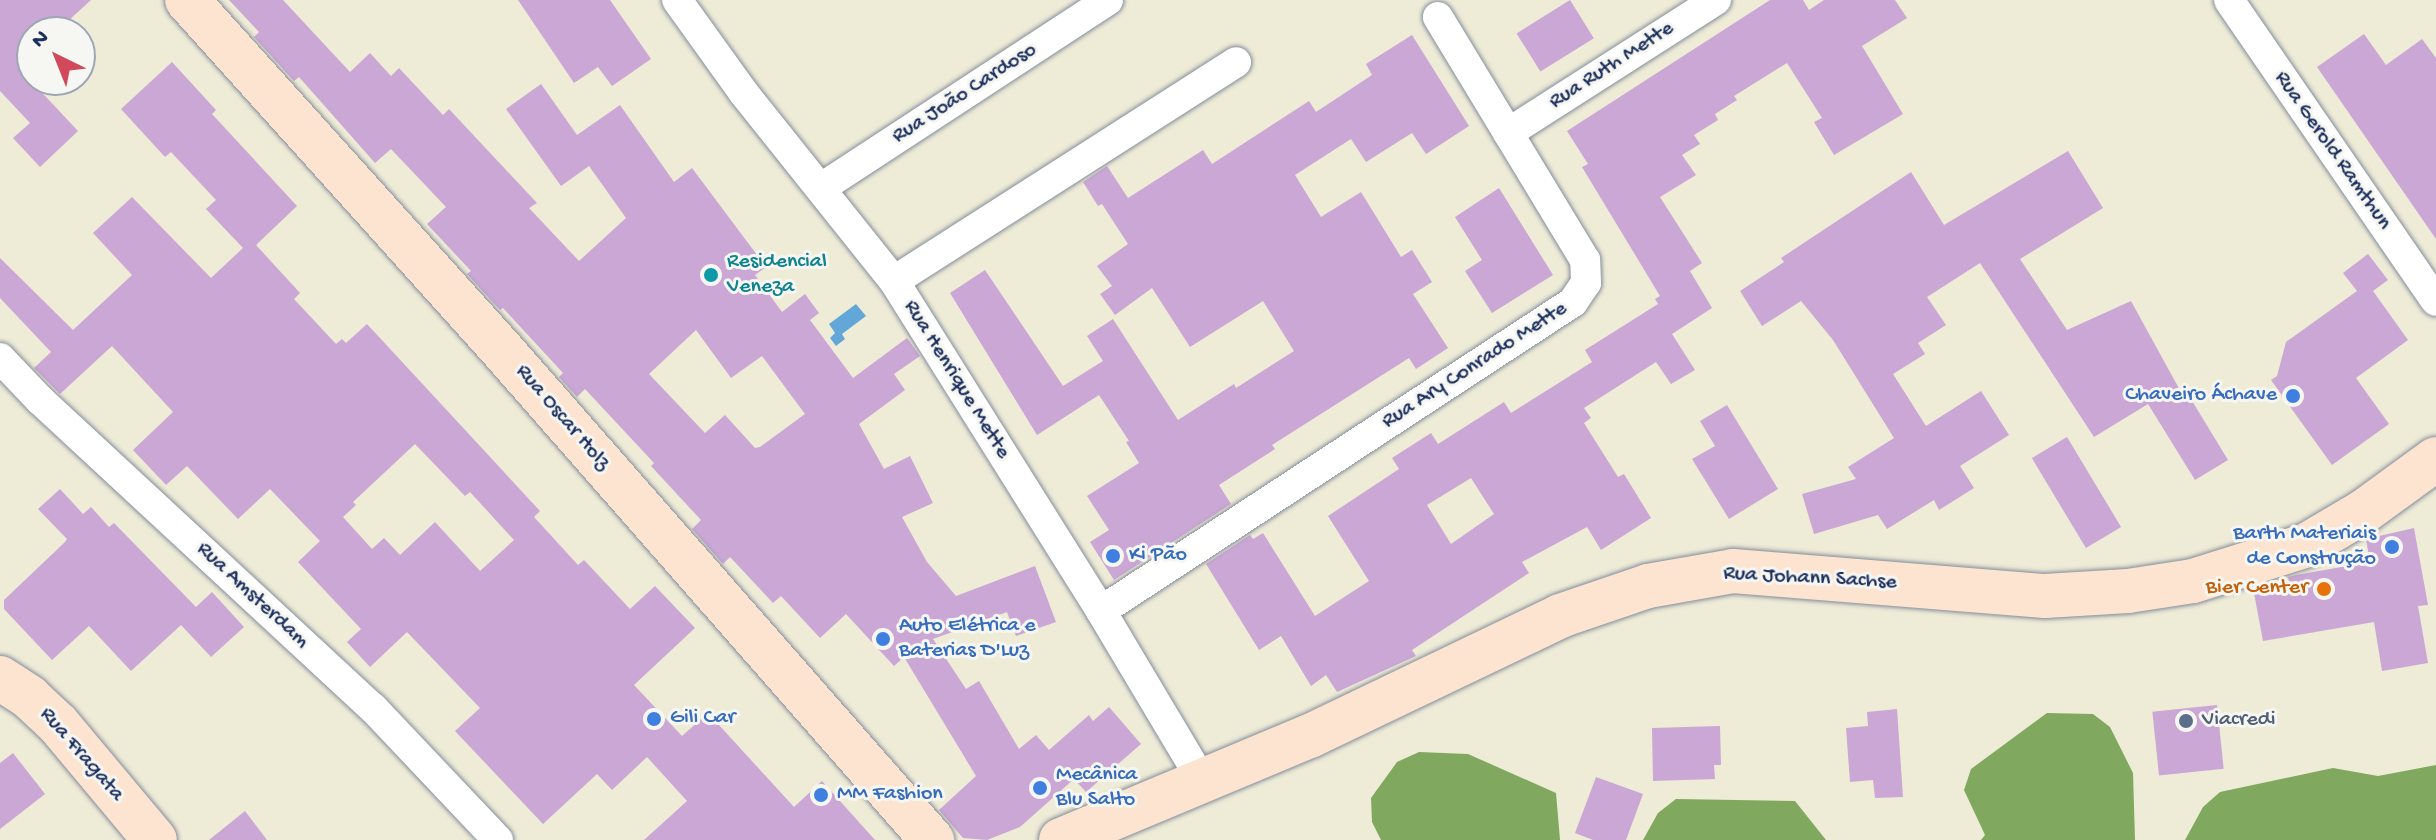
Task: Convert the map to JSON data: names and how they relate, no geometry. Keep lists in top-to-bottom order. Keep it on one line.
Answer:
{"streets":{"street":["Rua Ruth Mette","Rua João Cardoso","Rua Gerold Ramthun","Rua Ary Conrado Mette","Rua Henrique Mette","Rua Oscar Holz","Rua Johann Sachse","Rua Amsterdam","Rua Fragata"]},"crossings":[["Rua Ruth Mette","Rua Ary Conrado Mette"],["Rua João Cardoso","Rua Henrique Mette"],["Rua Ary Conrado Mette","Rua Henrique Mette"],["Rua Henrique Mette","Rua Johann Sachse"]],"places":["Residencial Veneza","Chaveiro Áchave","Barth Materiais de Construção","Ki Pão","Bier Center","Auto Elétrica e Baterias D'Luz","Gili Car","Viacredi","Mecânica Blu Salto","MM Fashion"],"north":"top left"}
